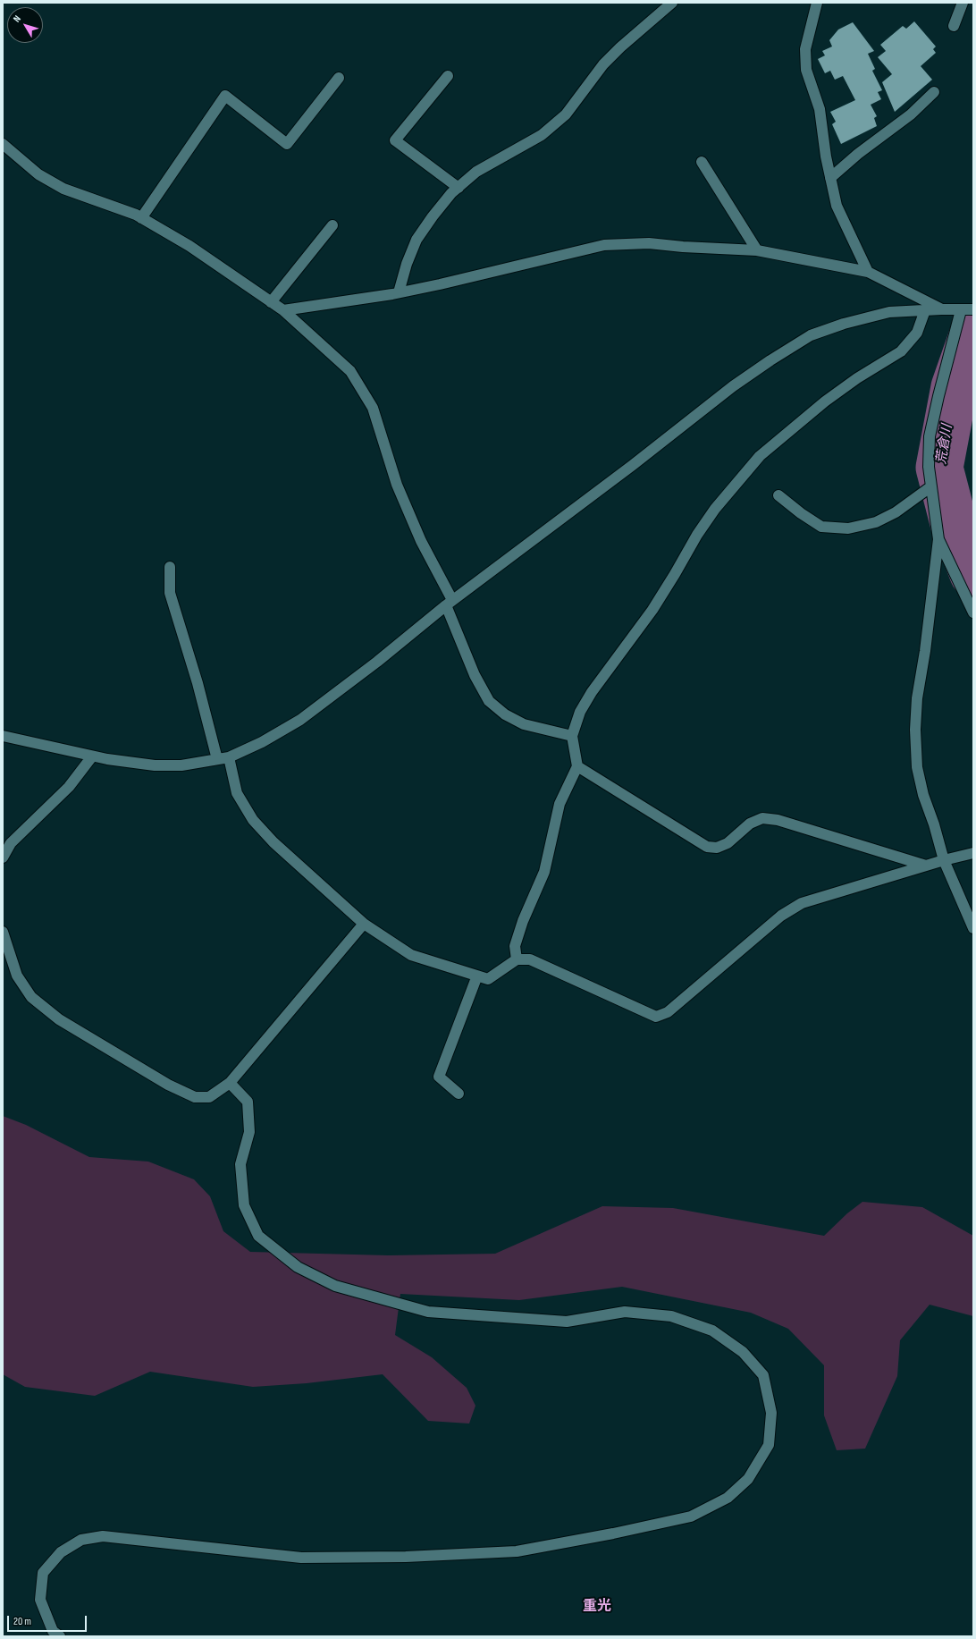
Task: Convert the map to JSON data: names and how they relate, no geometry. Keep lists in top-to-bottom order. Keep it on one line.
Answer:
{"districts":["重光"],"water":["荒倉川"],"scale_bar":"20 m","north":"top left"}
